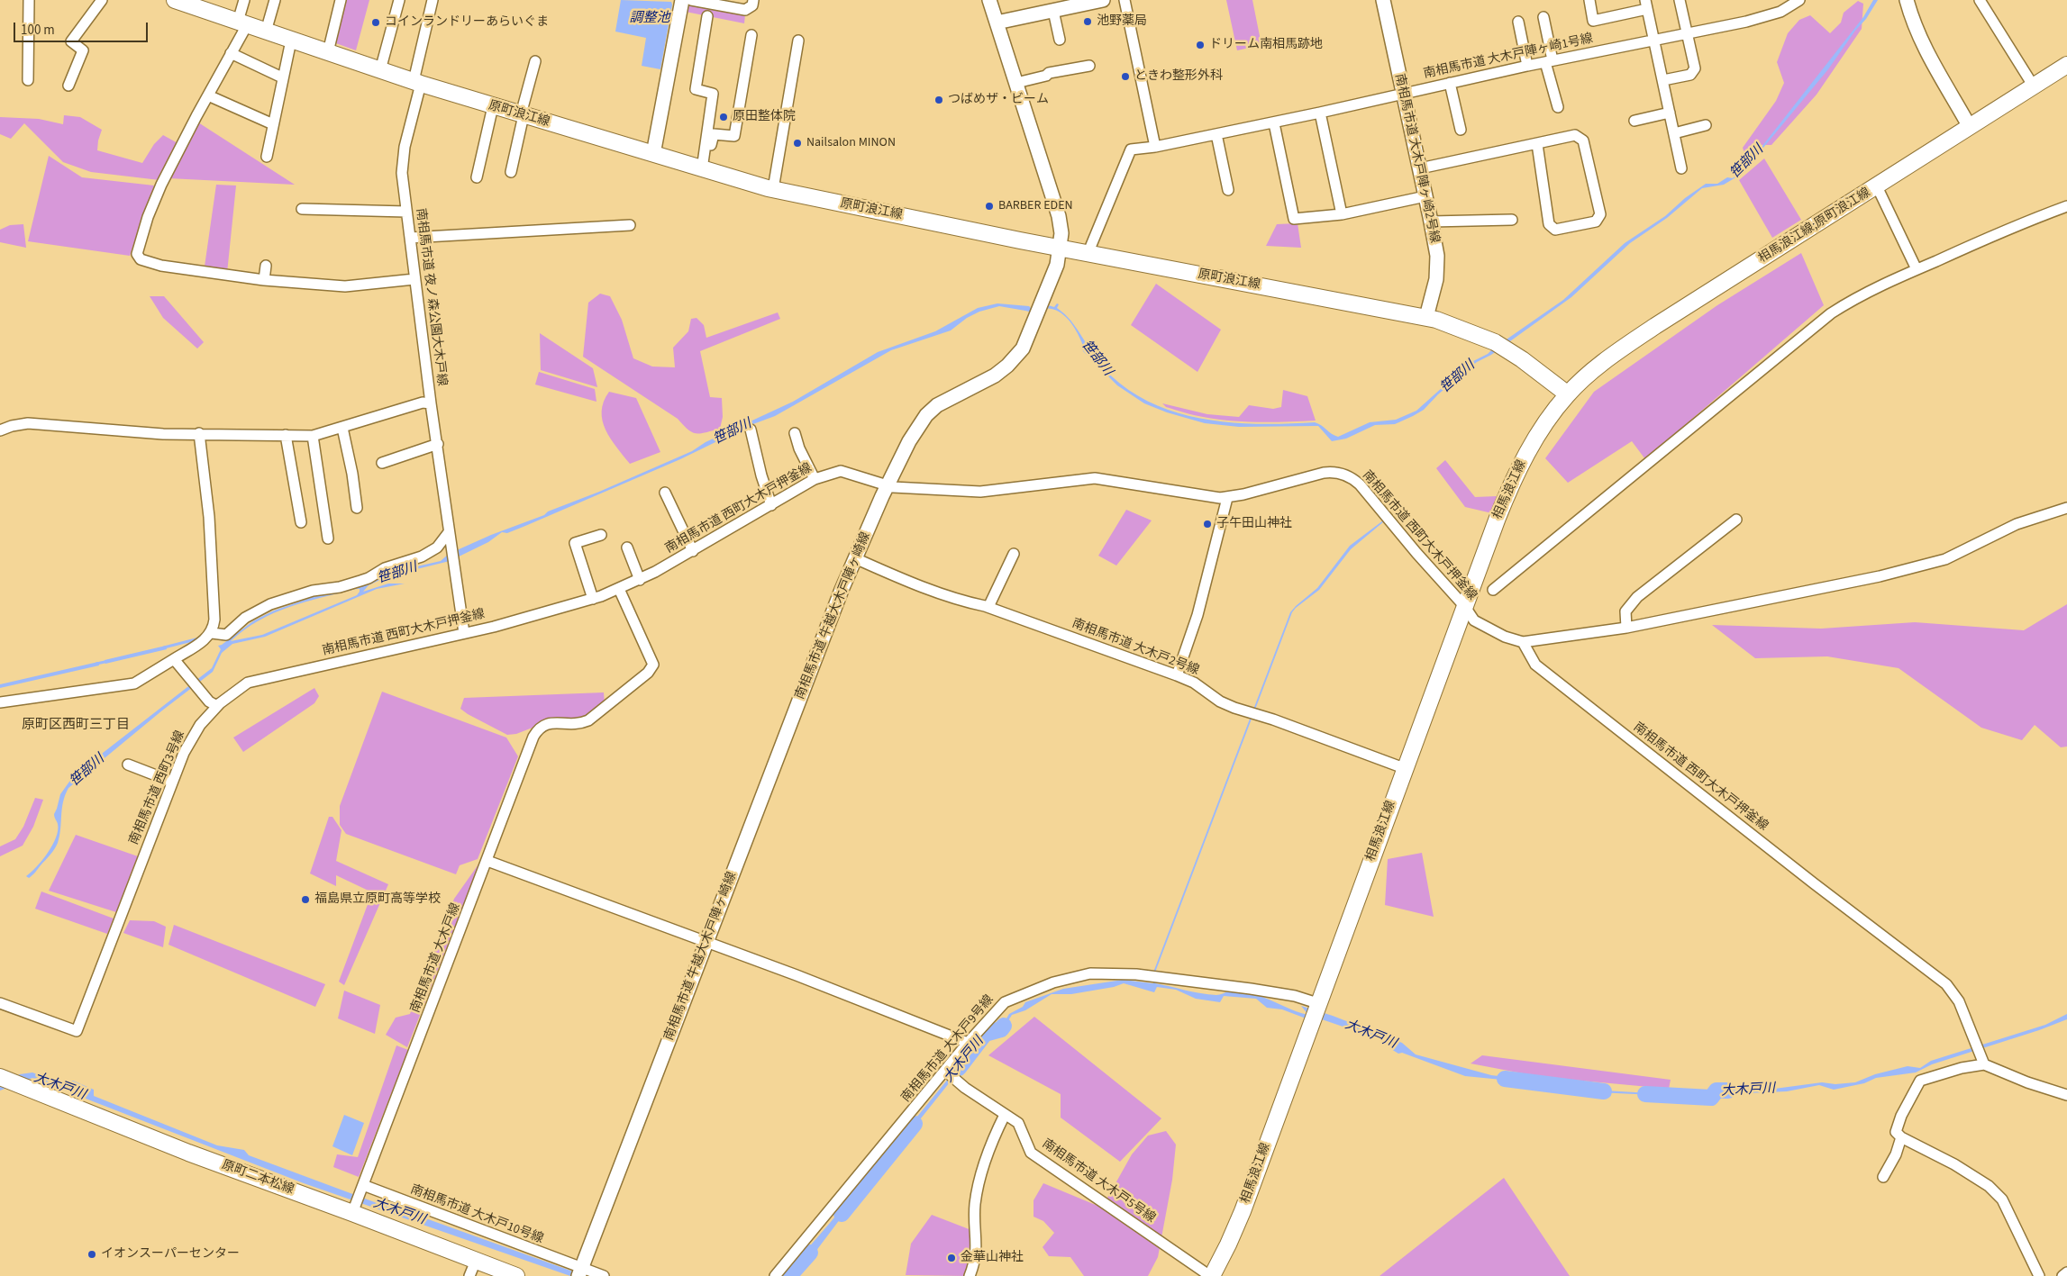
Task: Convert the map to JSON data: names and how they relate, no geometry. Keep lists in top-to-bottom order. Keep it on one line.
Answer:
{"streets":{"main road":["原町浪江線","相馬浪江線;原町浪江線","相馬浪江線","原町二本松線"],"street":["南相馬市道 大木戸陣ヶ崎1号線","南相馬市道 大木戸陣ヶ崎2号線","南相馬市道 夜ノ森公園大木戸線","南相馬市道 西町大木戸押釜線","南相馬市道 牛越大木戸陣ヶ崎線","南相馬市道 大木戸2号線","南相馬市道 西町3号線","南相馬市道 大木戸線","南相馬市道 大木戸9号線","南相馬市道 大木戸5号線","南相馬市道 大木戸10号線"]},"crossings":[["南相馬市道 大木戸陣ヶ崎1号線","原町浪江線"],["南相馬市道 大木戸陣ヶ崎1号線","南相馬市道 大木戸陣ヶ崎2号線"],["原町浪江線","南相馬市道 大木戸陣ヶ崎2号線"],["原町浪江線","相馬浪江線;原町浪江線"],["原町浪江線","南相馬市道 夜ノ森公園大木戸線"],["原町浪江線","相馬浪江線"],["原町浪江線","南相馬市道 牛越大木戸陣ヶ崎線"],["相馬浪江線;原町浪江線","相馬浪江線"],["相馬浪江線","南相馬市道 西町大木戸押釜線"],["相馬浪江線","南相馬市道 大木戸2号線"],["相馬浪江線","南相馬市道 大木戸9号線"],["相馬浪江線","南相馬市道 大木戸5号線"],["南相馬市道 西町大木戸押釜線","南相馬市道 牛越大木戸陣ヶ崎線"],["南相馬市道 西町大木戸押釜線","南相馬市道 西町3号線"],["南相馬市道 西町大木戸押釜線","南相馬市道 大木戸線"],["南相馬市道 牛越大木戸陣ヶ崎線","南相馬市道 大木戸2号線"],["南相馬市道 牛越大木戸陣ヶ崎線","南相馬市道 大木戸10号線"],["南相馬市道 大木戸線","原町二本松線"],["南相馬市道 大木戸線","南相馬市道 大木戸10号線"],["南相馬市道 大木戸9号線","南相馬市道 大木戸5号線"]],"districts":["原町区西町三丁目"],"water":["調整池","笹部川","大木戸川"],"places":["池野薬局","コインランドリーあらいぐま","ドリーム南相馬跡地","ときわ整形外科","つばめザ・ビーム","原田整体院","Nailsalon MINON","BARBER EDEN","子午田山神社","福島県立原町高等学校","イオンスーパーセンター","金華山神社"],"scale_bar":"100 m"}
